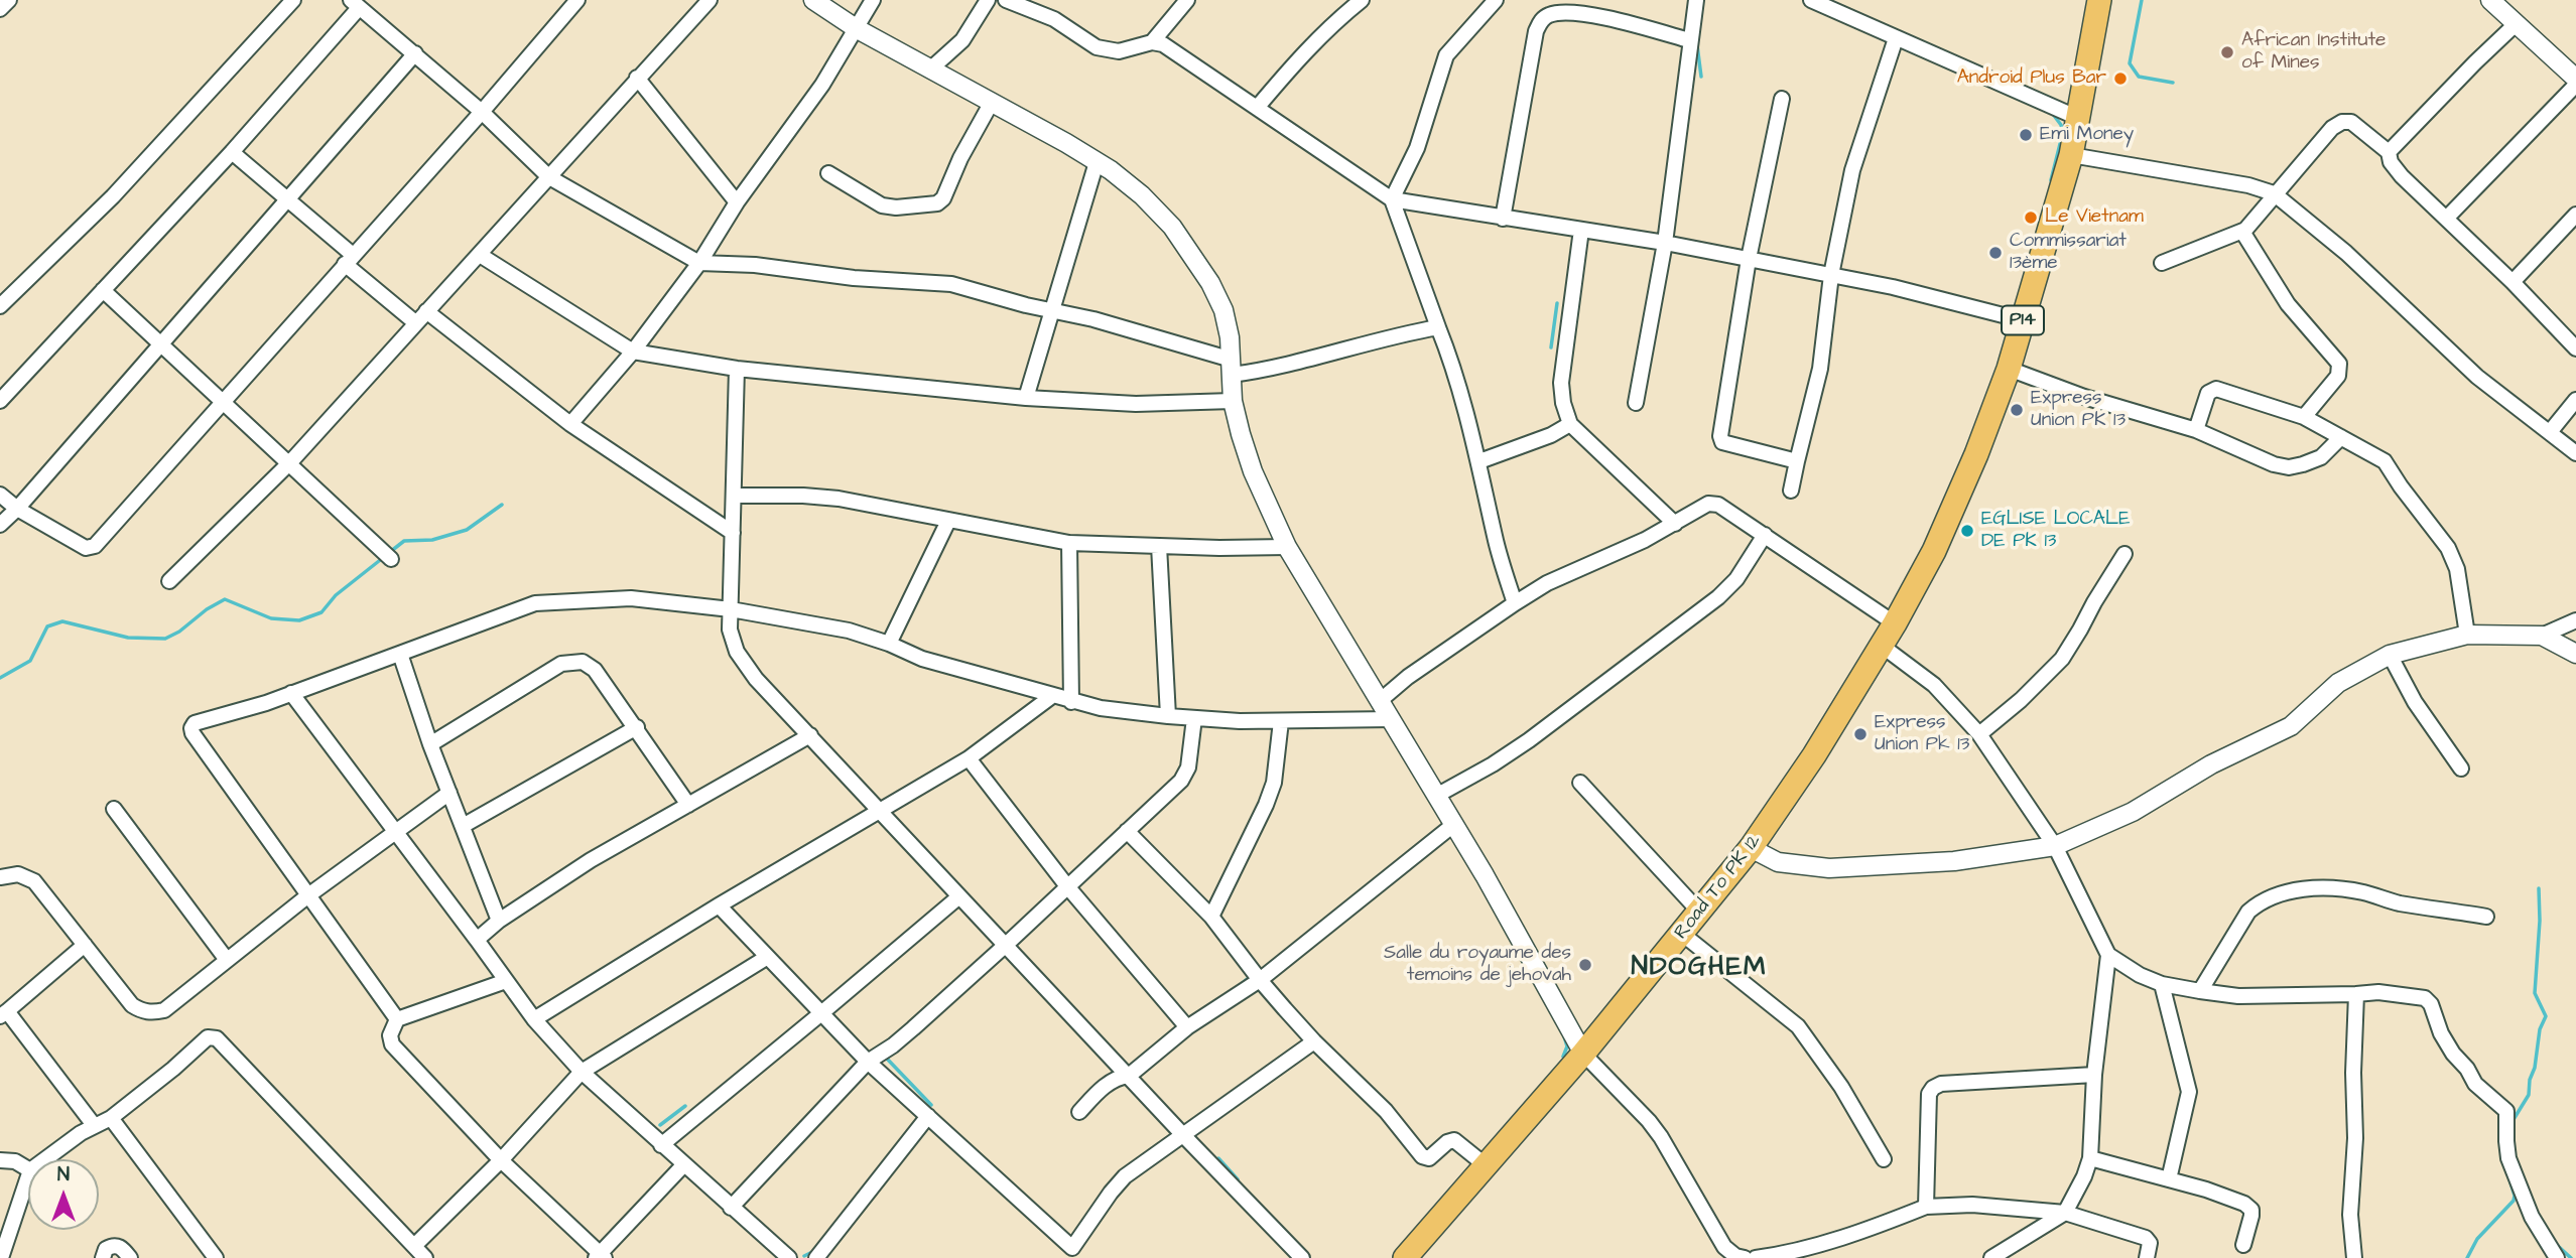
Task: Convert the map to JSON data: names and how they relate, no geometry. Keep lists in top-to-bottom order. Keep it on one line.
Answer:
{"streets":{"main road":["P14","Road To PK 12"]},"crossings":[["P14","Road To PK 12"]],"districts":["NDOGHEM"],"places":["African Institute of Mines","Android Plus Bar","Emi Money","Le Vietnam","Commissariat 13ème","Express Union PK 13","EGLISE LOCALE DE PK 13","Express Union Pk 13","Salle du royaume des temoins de jehovah"],"north":"top"}
